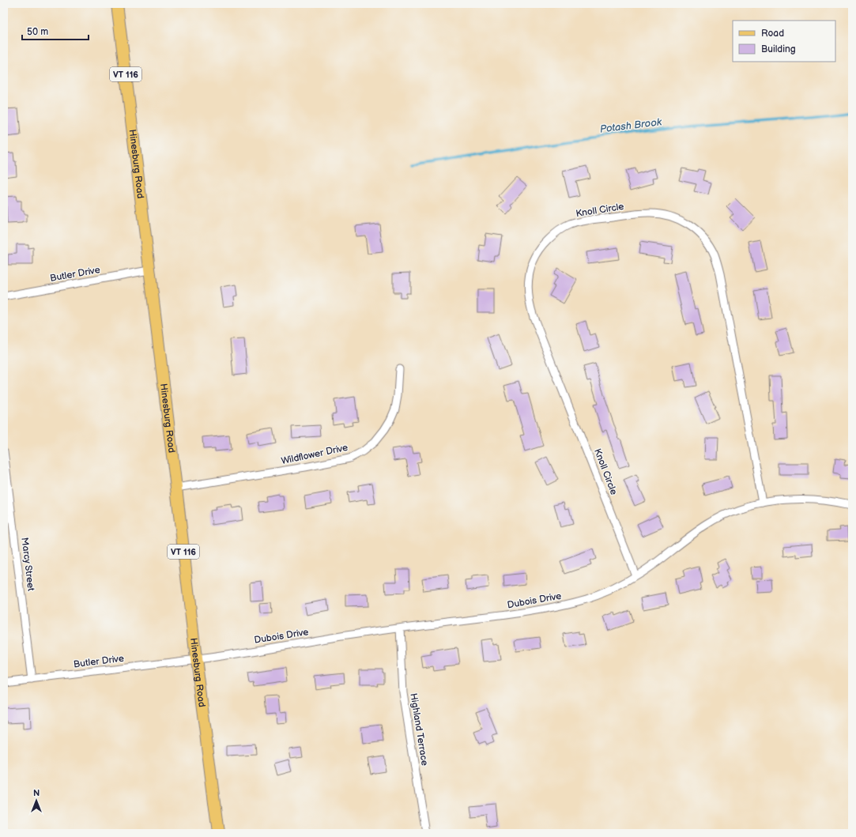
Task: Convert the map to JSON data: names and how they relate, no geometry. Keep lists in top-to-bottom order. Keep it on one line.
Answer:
{"streets":{"main road":["VT 116","Hinesburg Road"],"street":["Knoll Circle","Butler Drive","Wildflower Drive","Marcy Street","Dubois Drive","Highland Terrace"]},"crossings":[["Hinesburg Road","Butler Drive"],["Hinesburg Road","Wildflower Drive"],["Hinesburg Road","Dubois Drive"],["Knoll Circle","Dubois Drive"],["Butler Drive","Marcy Street"],["Butler Drive","Dubois Drive"],["Dubois Drive","Highland Terrace"]],"water":["Potash Brook"],"legend":["Road","Building"],"scale_bar":"50 m","north":"top"}
